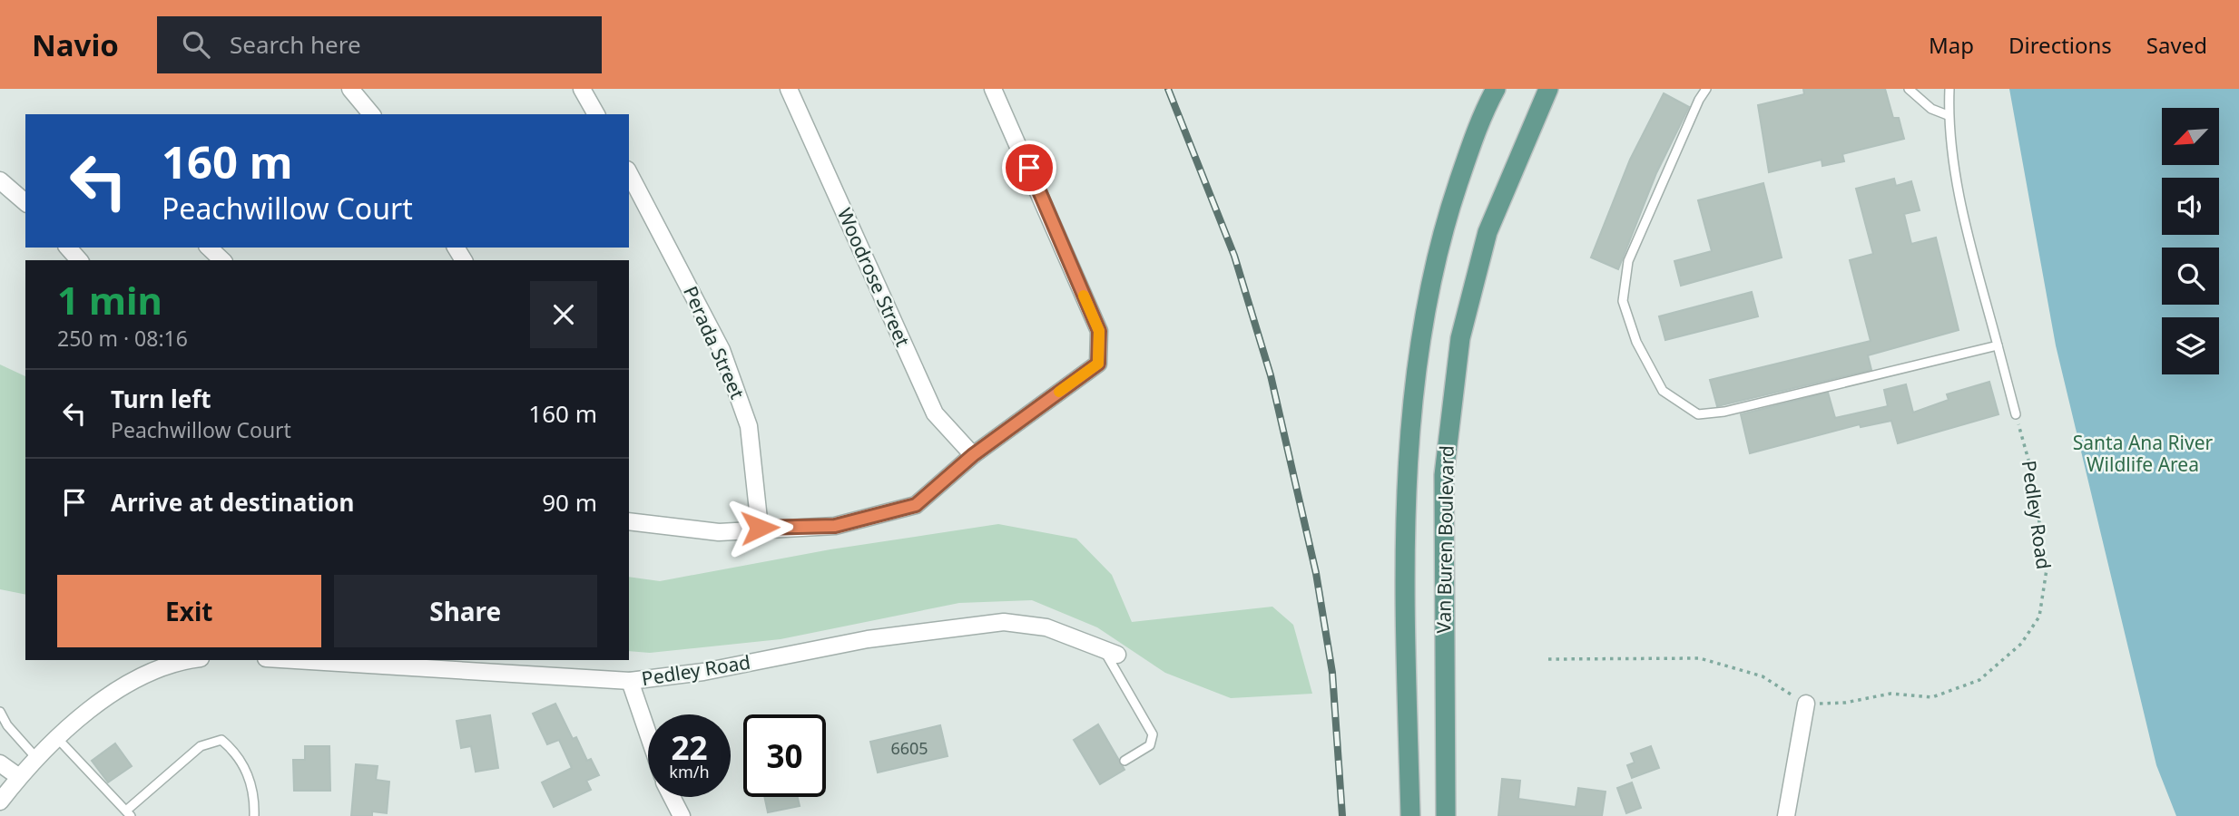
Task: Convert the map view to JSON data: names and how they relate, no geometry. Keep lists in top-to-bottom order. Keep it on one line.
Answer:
{"streets":{"main road":["Van Buren Boulevard"],"street":["Woodrose Street","Perada Street","Pedley Road"]},"parks":["Santa Ana River Wildlife Area"],"house_numbers":["6605"],"north":"bottom left","page":{"header":"Navio","search":"Search here","nav":["Map","Directions","Saved"],"turn":["160 m","Peachwillow Court"],"heading":["1 min","250 m · 08:16"],"list":[{"name":"Turn left","note":"Peachwillow Court","value":"160 m"},{"name":"Arrive at destination","value":"90 m"}],"buttons":["Exit","Share"],"speed":"22 km/h","limit":"30"}}
